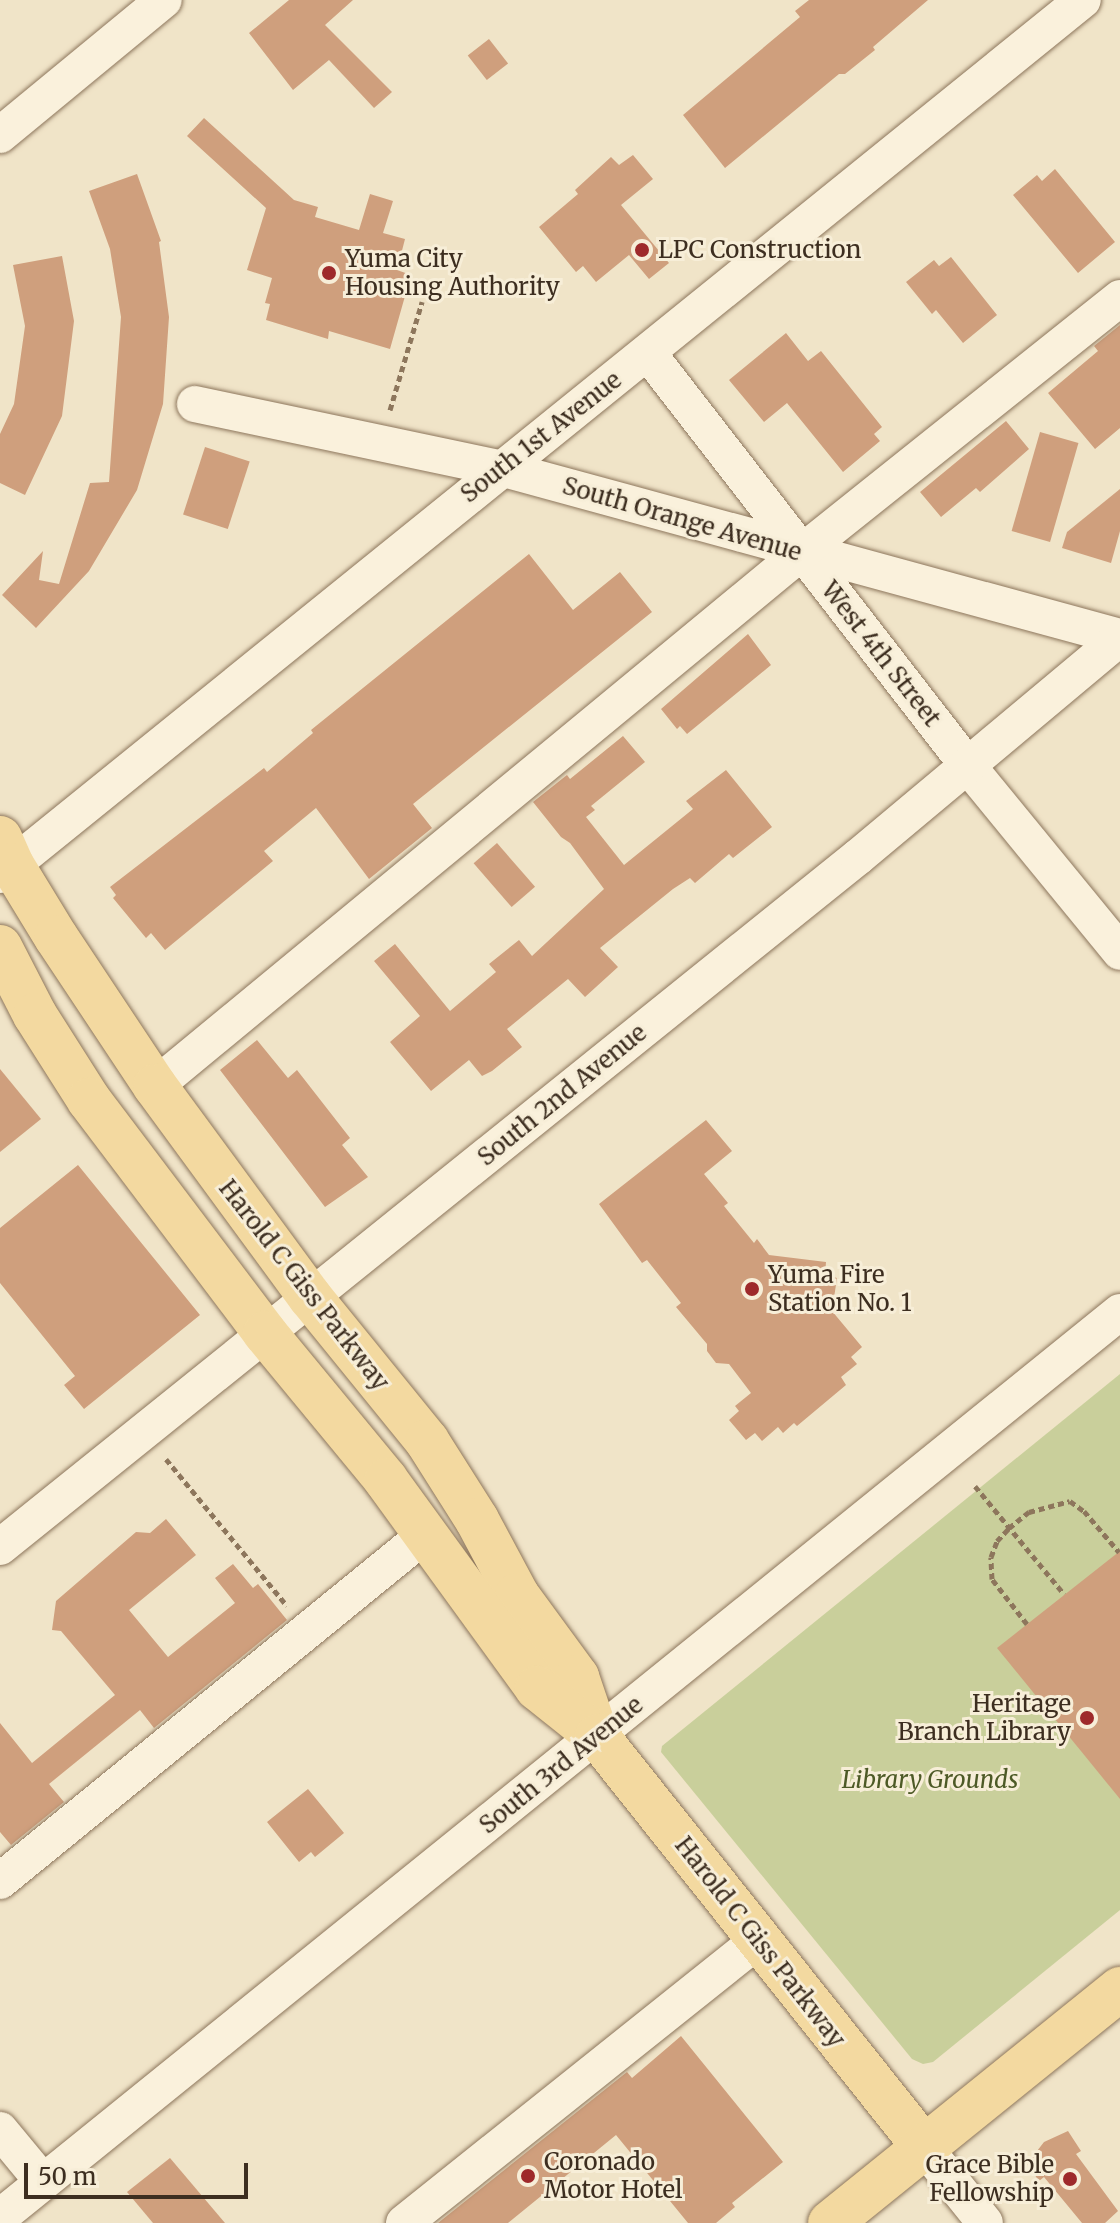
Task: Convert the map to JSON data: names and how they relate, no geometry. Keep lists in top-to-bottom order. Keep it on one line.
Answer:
{"streets":{"main road":["Harold C Giss Parkway"],"street":["South 1st Avenue","South Orange Avenue","West 4th Street","South 2nd Avenue","South 3rd Avenue"]},"crossings":[["South 1st Avenue","South Orange Avenue"],["South 1st Avenue","West 4th Street"],["South 1st Avenue","Harold C Giss Parkway"],["South Orange Avenue","West 4th Street"],["South Orange Avenue","South 2nd Avenue"],["West 4th Street","South 2nd Avenue"],["South 2nd Avenue","Harold C Giss Parkway"],["Harold C Giss Parkway","South 3rd Avenue"]],"parks":["Library Grounds"],"places":["LPC Construction","Yuma City Housing Authority","Yuma Fire Station No. 1","Heritage Branch Library","Coronado Motor Hotel","Grace Bible Fellowship"],"scale_bar":"50 m"}
